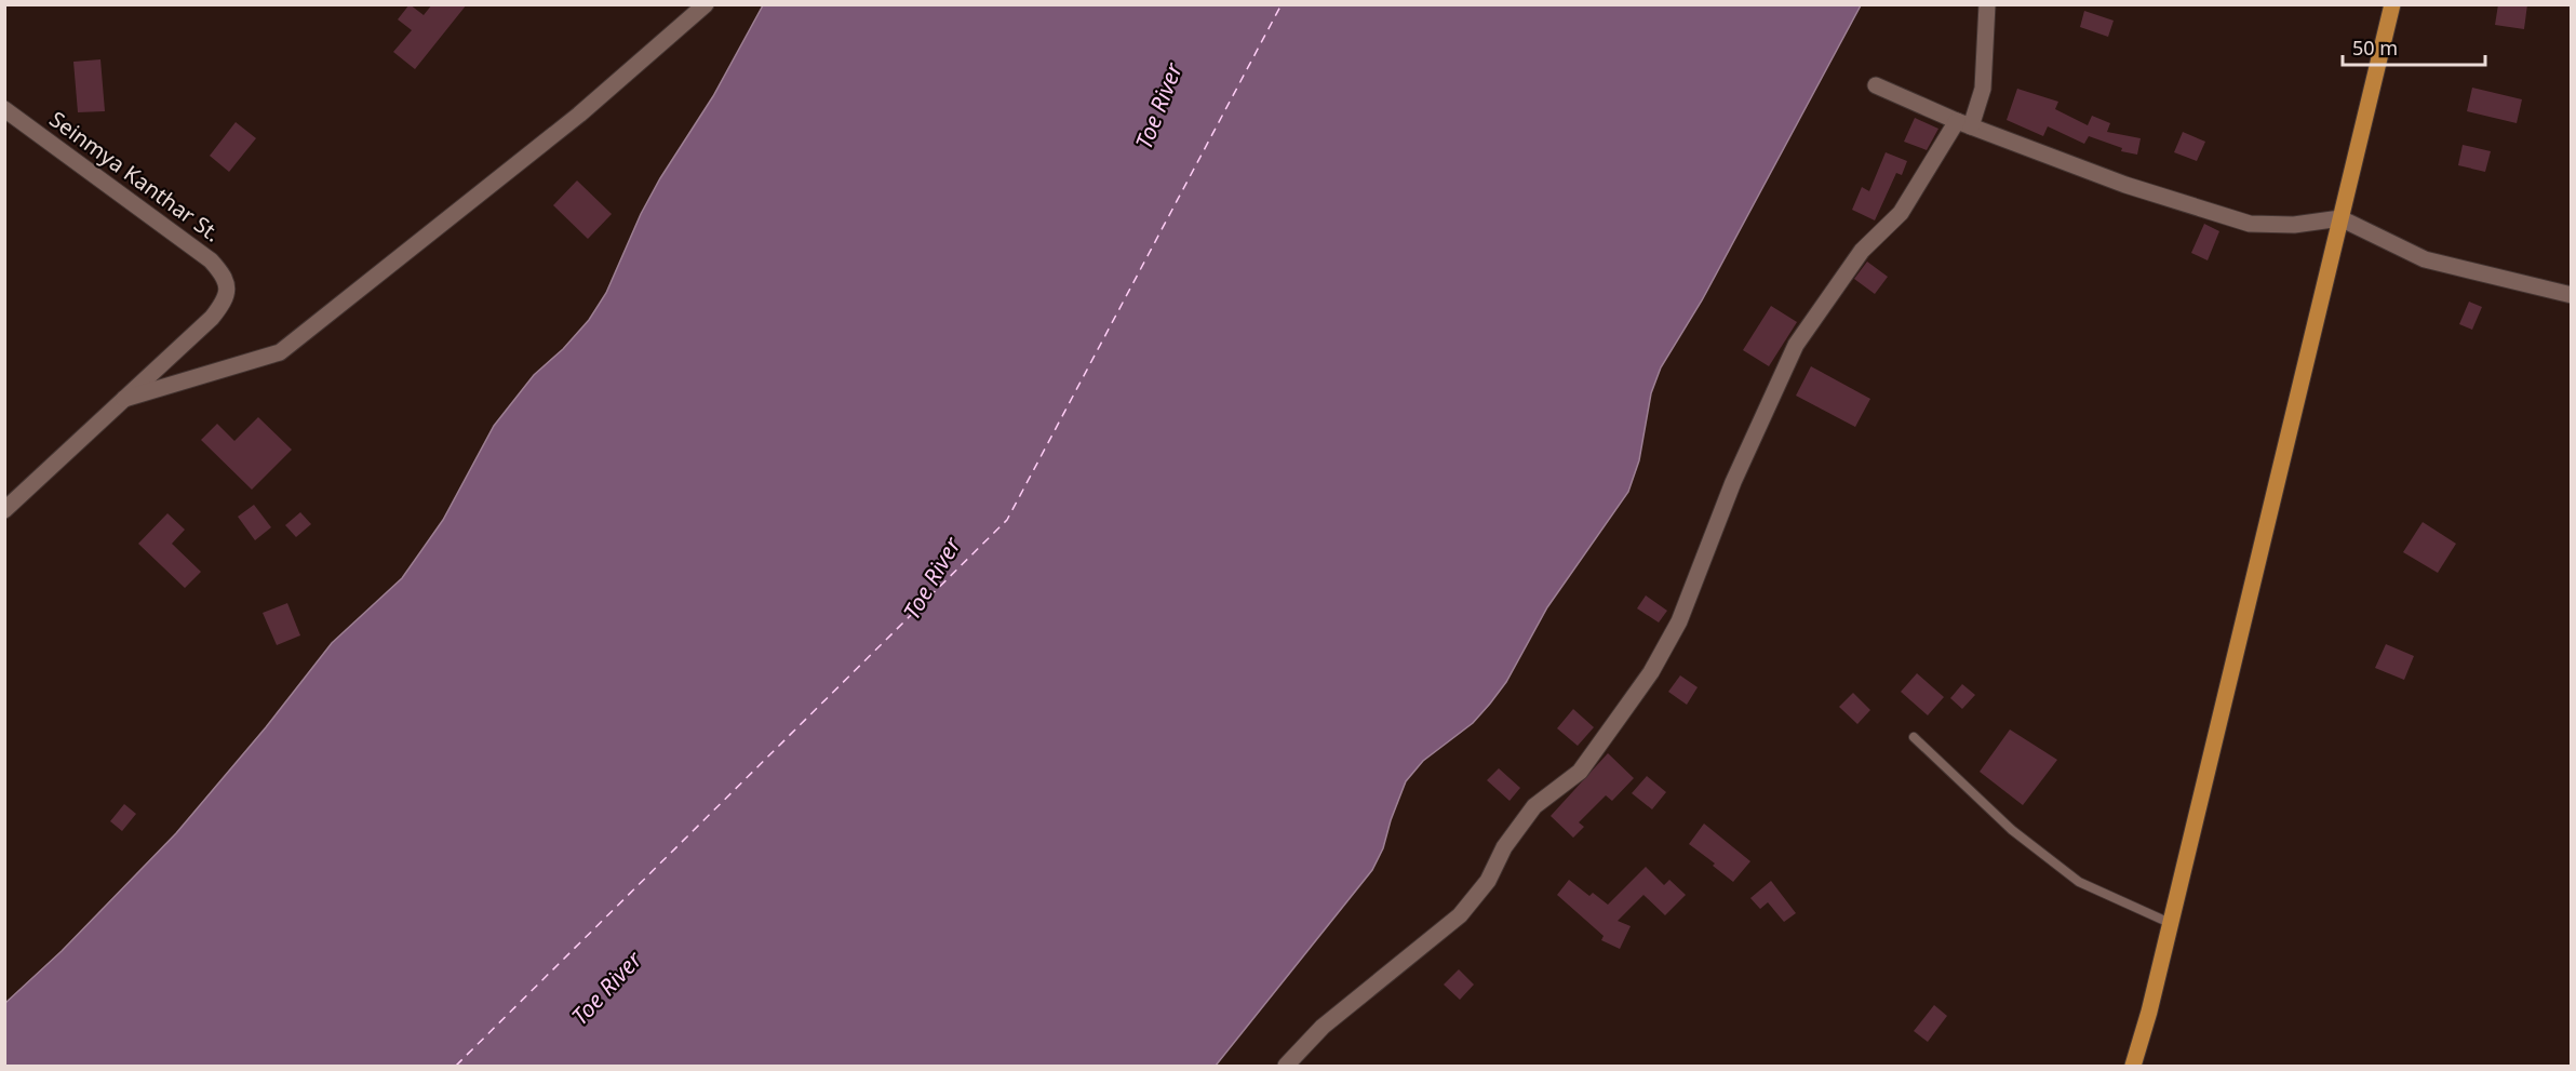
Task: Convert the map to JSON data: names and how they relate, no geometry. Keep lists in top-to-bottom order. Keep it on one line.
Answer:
{"streets":{"street":["Seinmya Kanthar St."]},"water":["Toe River"],"scale_bar":"50 m"}
